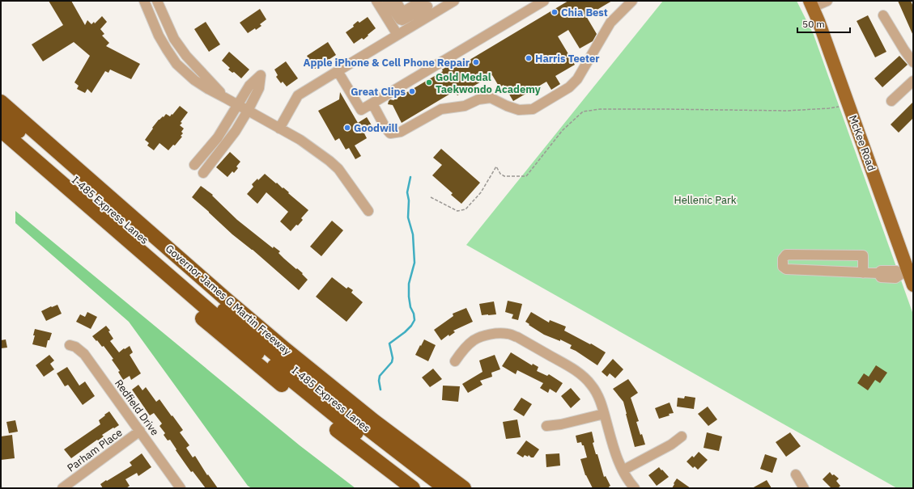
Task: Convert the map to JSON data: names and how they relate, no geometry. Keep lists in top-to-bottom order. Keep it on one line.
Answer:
{"streets":{"highway":["I-485 Express Lanes","Governor James G Martin Freeway"],"main road":["McKee Road"],"street":["Redfield Drive","Parham Place"]},"crossings":[["Redfield Drive","Parham Place"]],"parks":["Hellenic Park"],"places":["Chia Best","Harris Teeter","Apple iPhone & Cell Phone Repair","Gold Medal Taekwondo Academy","Great Clips","Goodwill"],"scale_bar":"50 m"}
